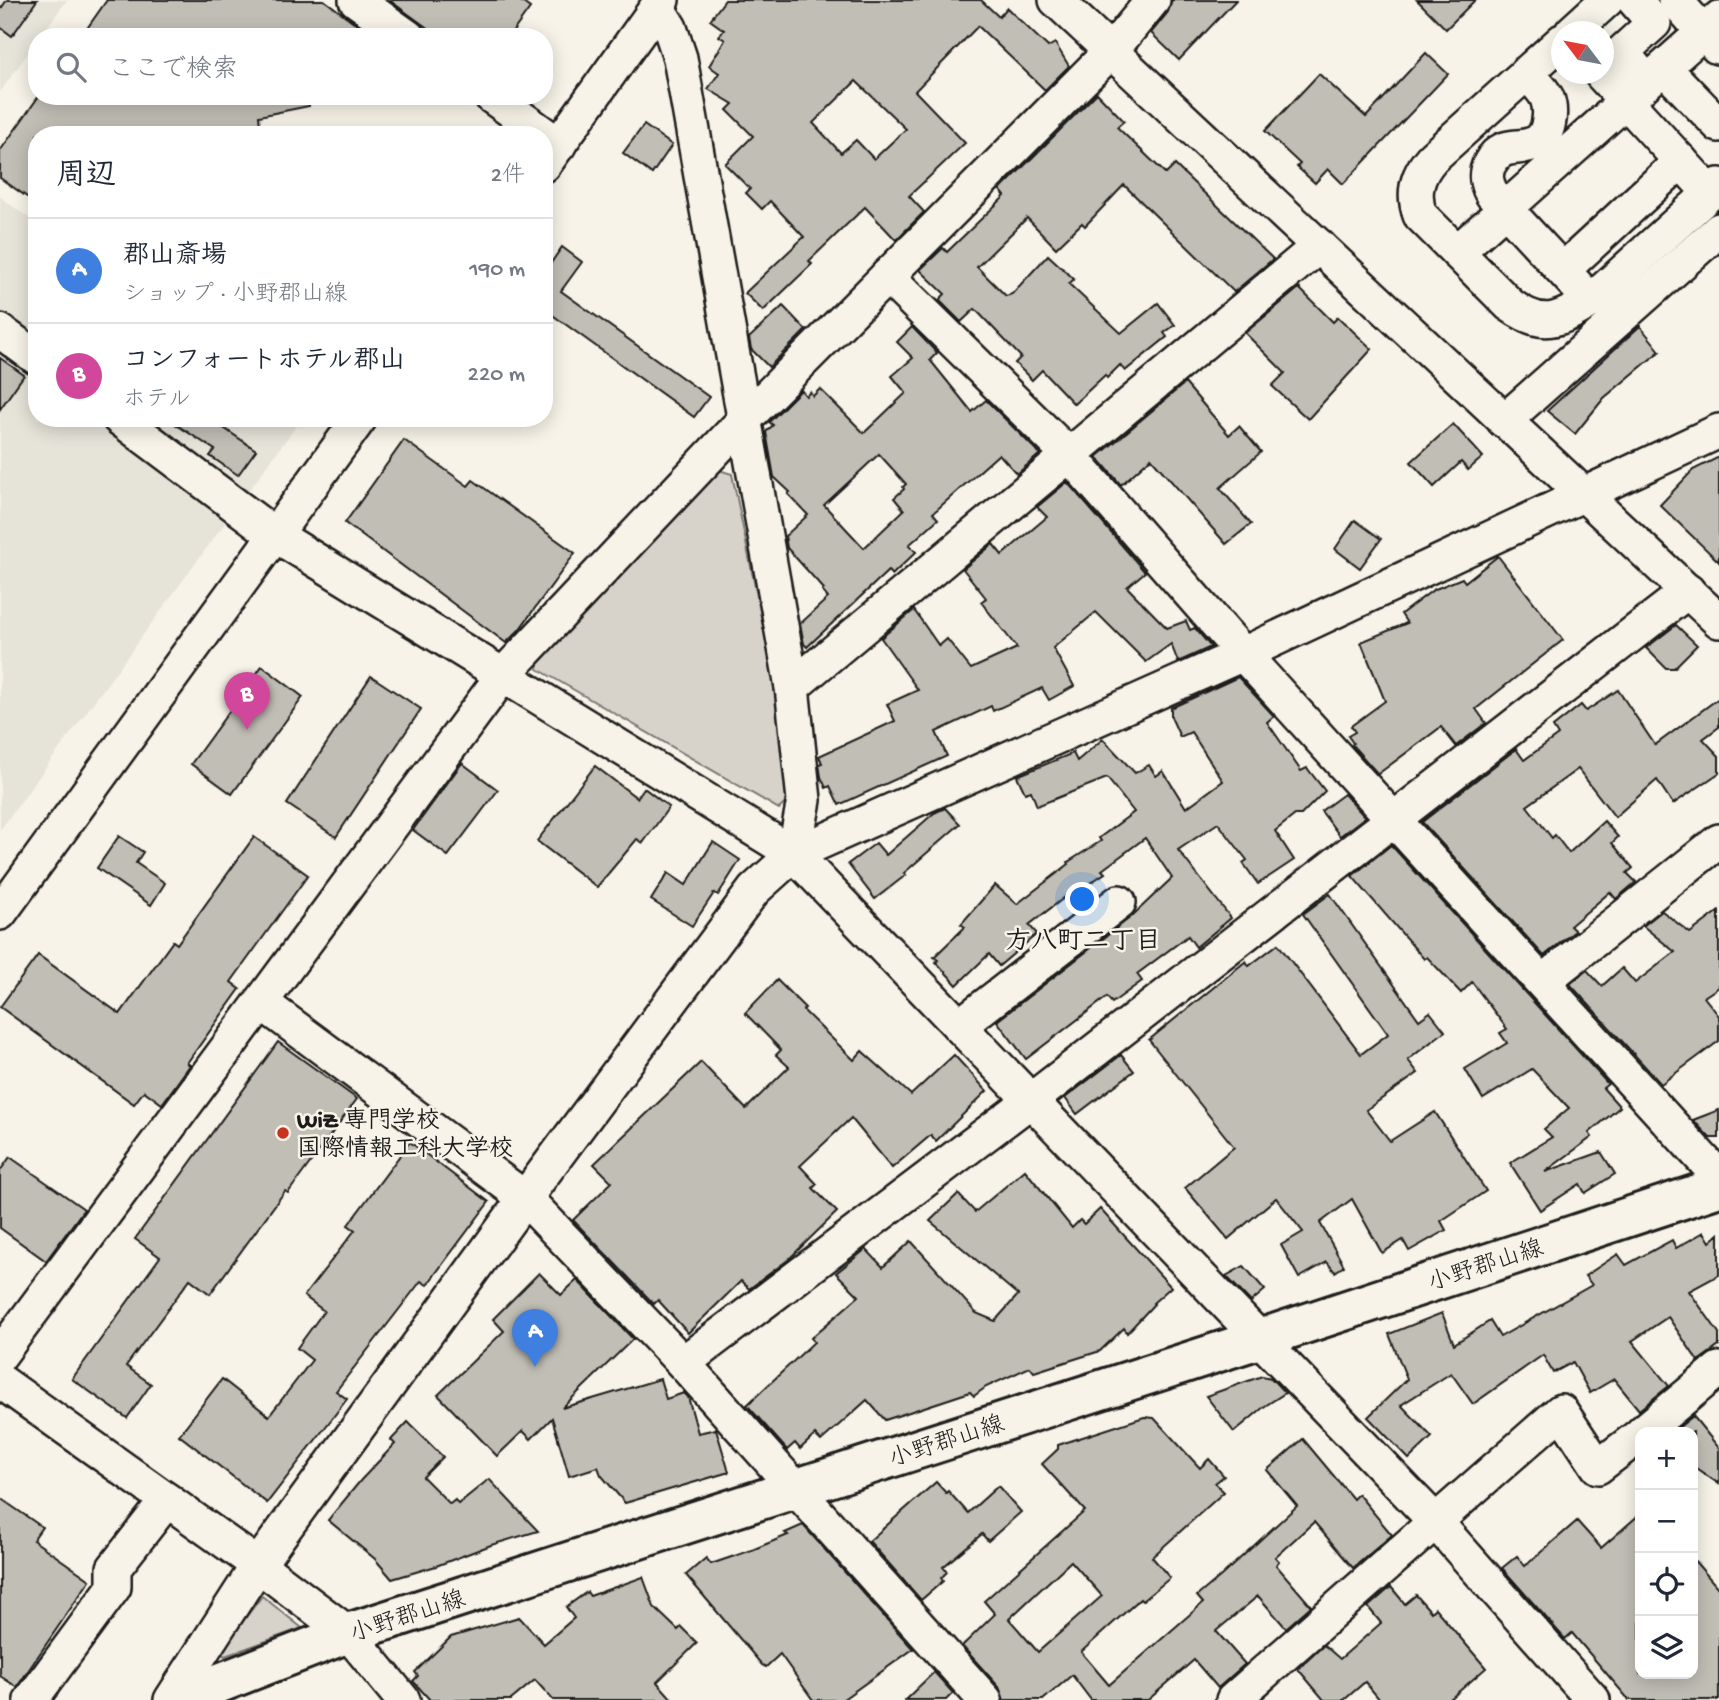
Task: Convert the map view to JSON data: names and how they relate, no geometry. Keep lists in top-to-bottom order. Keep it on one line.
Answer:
{"streets":{"main road":["小野郡山線"]},"districts":["方八町二丁目"],"places":["WiZ 専門学校 国際情報工科大学校"],"north":"top left","page":{"search":"ここで検索","heading":["周辺","2件"],"list":[{"mark":"A","name":"郡山斎場","note":"ショップ · 小野郡山線","value":"190 m"},{"mark":"B","name":"コンフォートホテル郡山","note":"ホテル","value":"220 m"}],"pins":["B","A"],"map_buttons":["+","−"]}}
